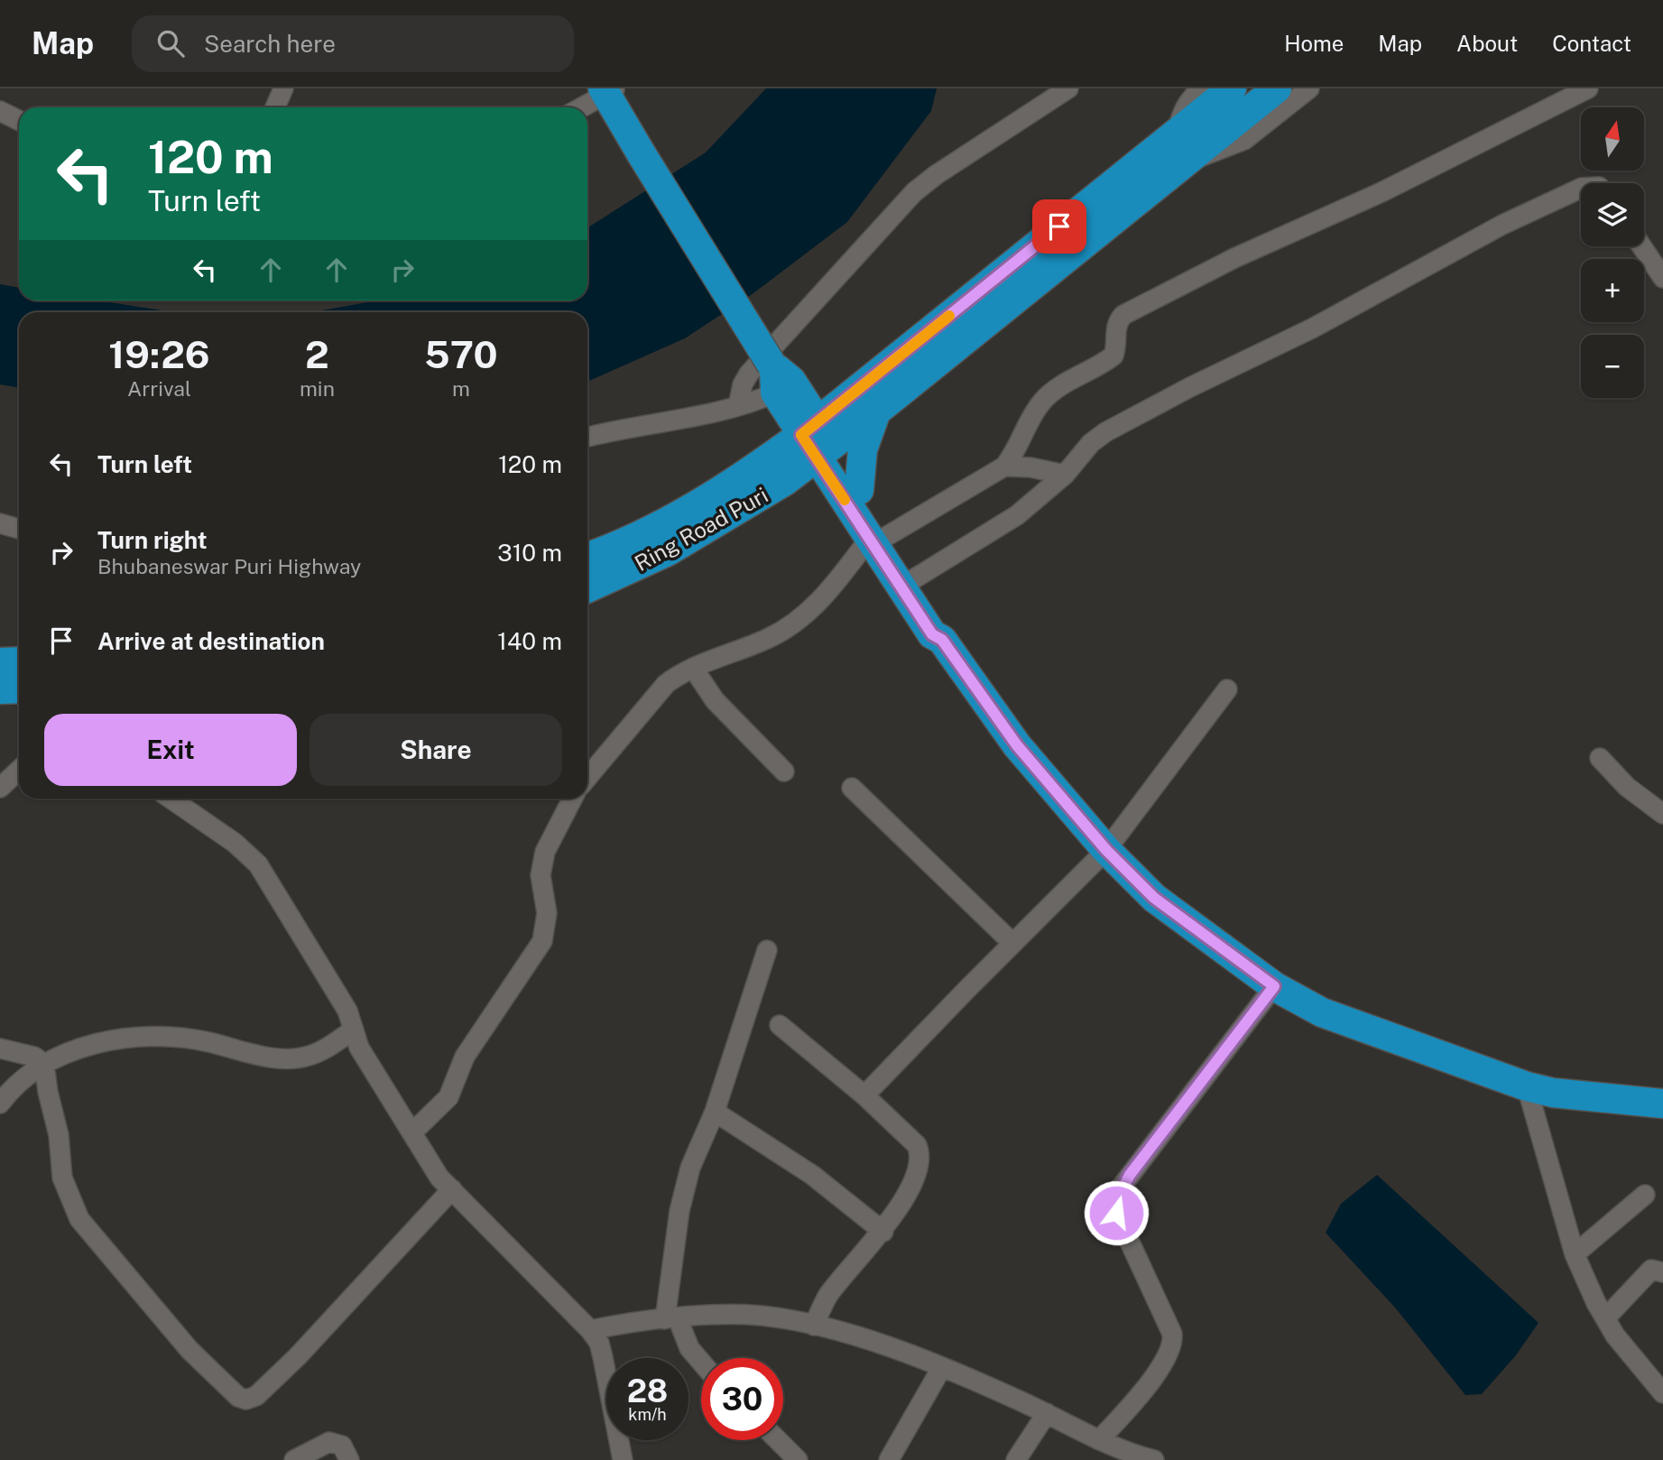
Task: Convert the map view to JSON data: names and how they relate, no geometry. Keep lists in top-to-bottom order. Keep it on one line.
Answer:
{"streets":{"highway":["Ring Road Puri"]},"north":"top","page":{"header":"Map","search":"Search here","nav":["Home","Map","About","Contact"],"map_buttons":["+","−"],"turn":["120 m","Turn left"],"eta":["19:26","Arrival","2","min","570","m"],"list":[{"name":"Turn left","value":"120 m"},{"name":"Turn right","note":"Bhubaneswar Puri Highway","value":"310 m"},{"name":"Arrive at destination","value":"140 m"}],"buttons":["Exit","Share"],"speed":"28 km/h","limit":"30"}}
